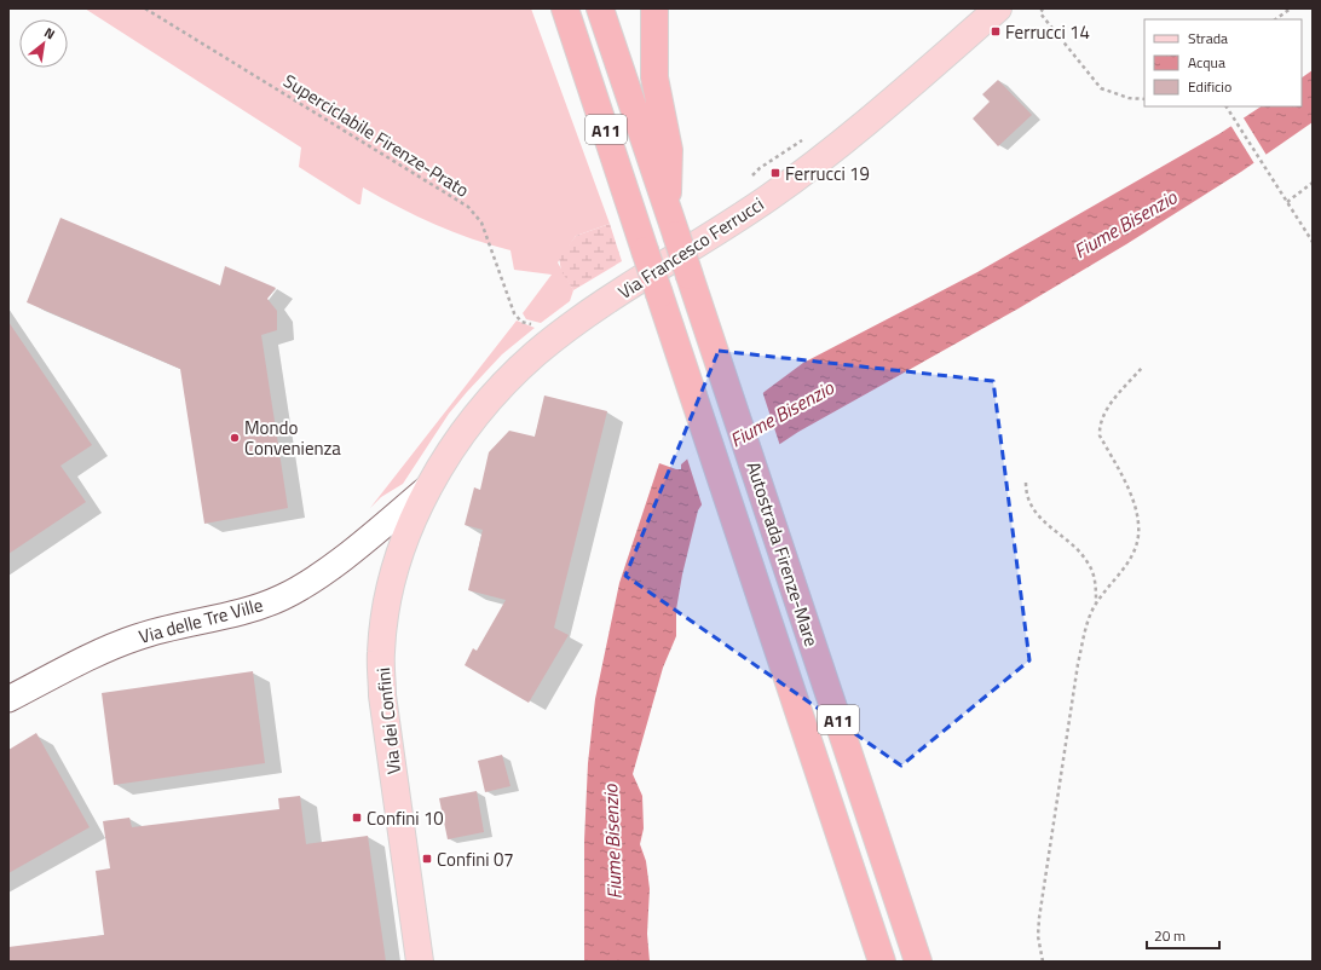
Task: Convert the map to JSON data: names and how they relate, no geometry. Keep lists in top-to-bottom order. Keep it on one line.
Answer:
{"streets":{"highway":["A11","Autostrada Firenze-Mare"],"main road":["Via Francesco Ferrucci","Via dei Confini"],"street":["Via delle Tre Ville"],"path":["Superciclabile Firenze-Prato"]},"crossings":[["Via Francesco Ferrucci","Via delle Tre Ville"],["Via Francesco Ferrucci","Via dei Confini"],["Via delle Tre Ville","Via dei Confini"]],"water":["Fiume Bisenzio"],"places":{"transit":["Ferrucci 14","Ferrucci 19","Confini 10","Confini 07"],"other":["Mondo Convenienza"]},"legend":["Strada","Acqua","Edificio"],"scale_bar":"20 m","north":"top right"}
